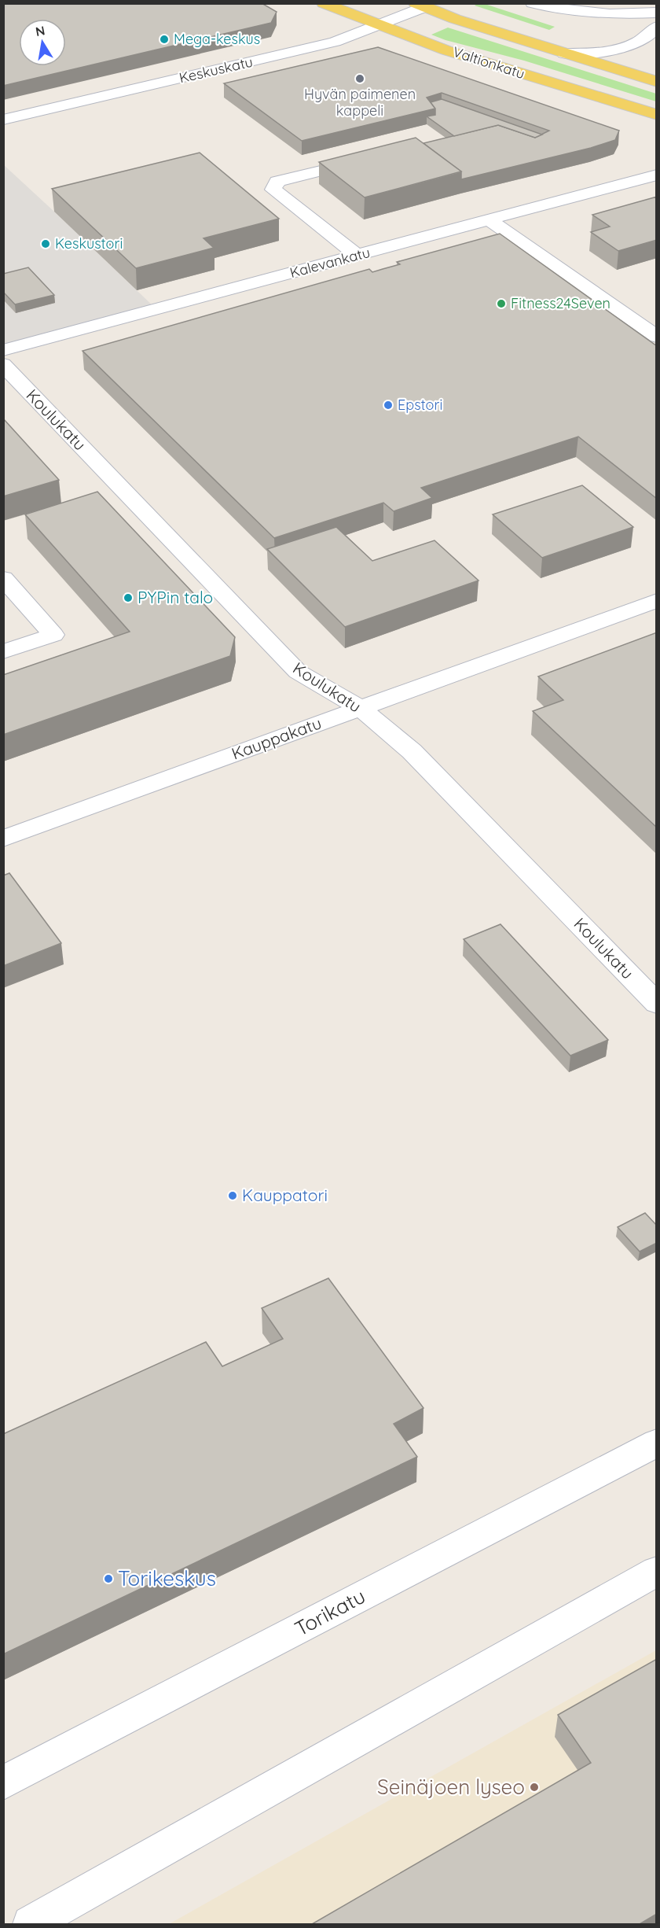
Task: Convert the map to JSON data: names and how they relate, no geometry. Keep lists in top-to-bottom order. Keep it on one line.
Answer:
{"streets":{"main road":["Valtionkatu"],"street":["Keskuskatu","Kalevankatu","Koulukatu","Kauppakatu","Torikatu"]},"crossings":[["Valtionkatu","Keskuskatu"],["Koulukatu","Kauppakatu"]],"places":["Mega-keskus","Hyvän paimenen kappeli","Keskustori","Fitness24Seven","Epstori","PYPin talo","Kauppatori","Torikeskus","Seinäjoen lyseo"],"north":"top"}
